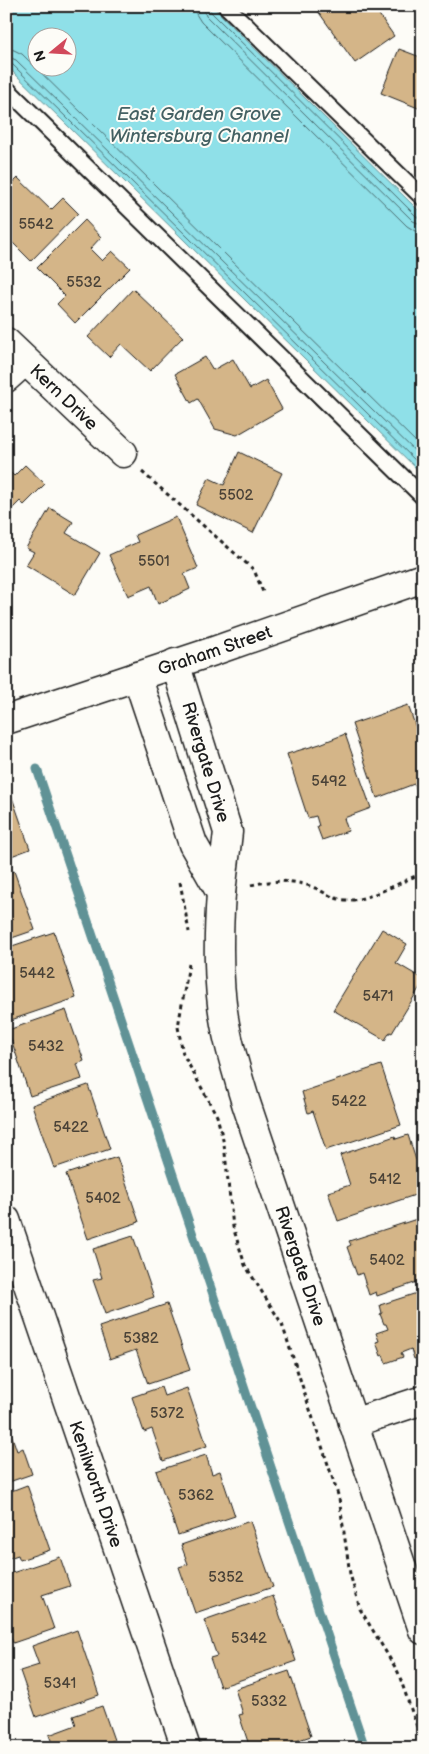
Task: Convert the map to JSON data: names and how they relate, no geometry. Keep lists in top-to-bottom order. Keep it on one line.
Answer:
{"streets":{"street":["Kern Drive","Graham Street","Rivergate Drive","Kenilworth Drive"]},"crossings":[["Graham Street","Rivergate Drive"]],"water":["East Garden Grove Wintersburg Channel"],"house_numbers":["5542","5532","5502","5501","5492","5442","5471","5432","5422","5422","5412","5402","5402","5382","5372","5362","5352","5342","5341","5332"],"north":"left"}
